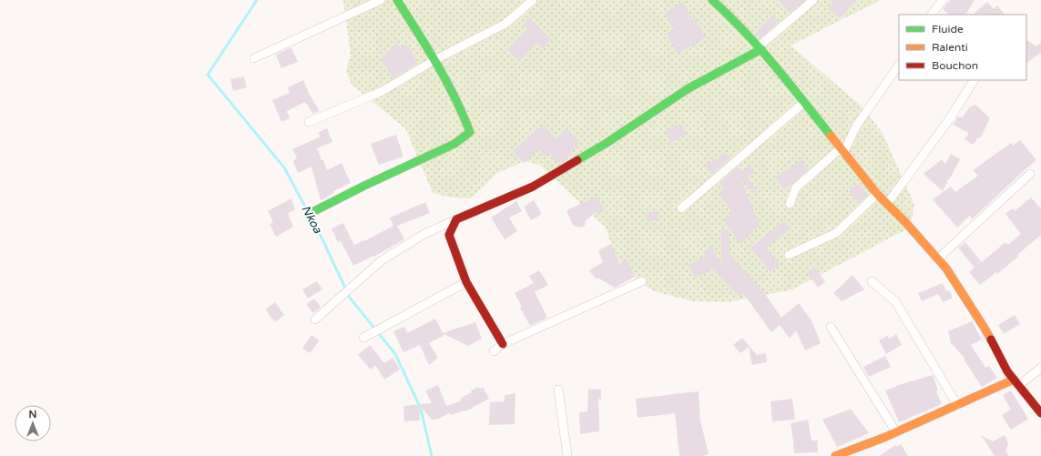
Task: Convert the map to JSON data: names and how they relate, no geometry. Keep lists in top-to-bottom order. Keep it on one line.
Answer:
{"water":["Nkoa"],"legend":["Fluide","Ralenti","Bouchon"],"north":"top"}
